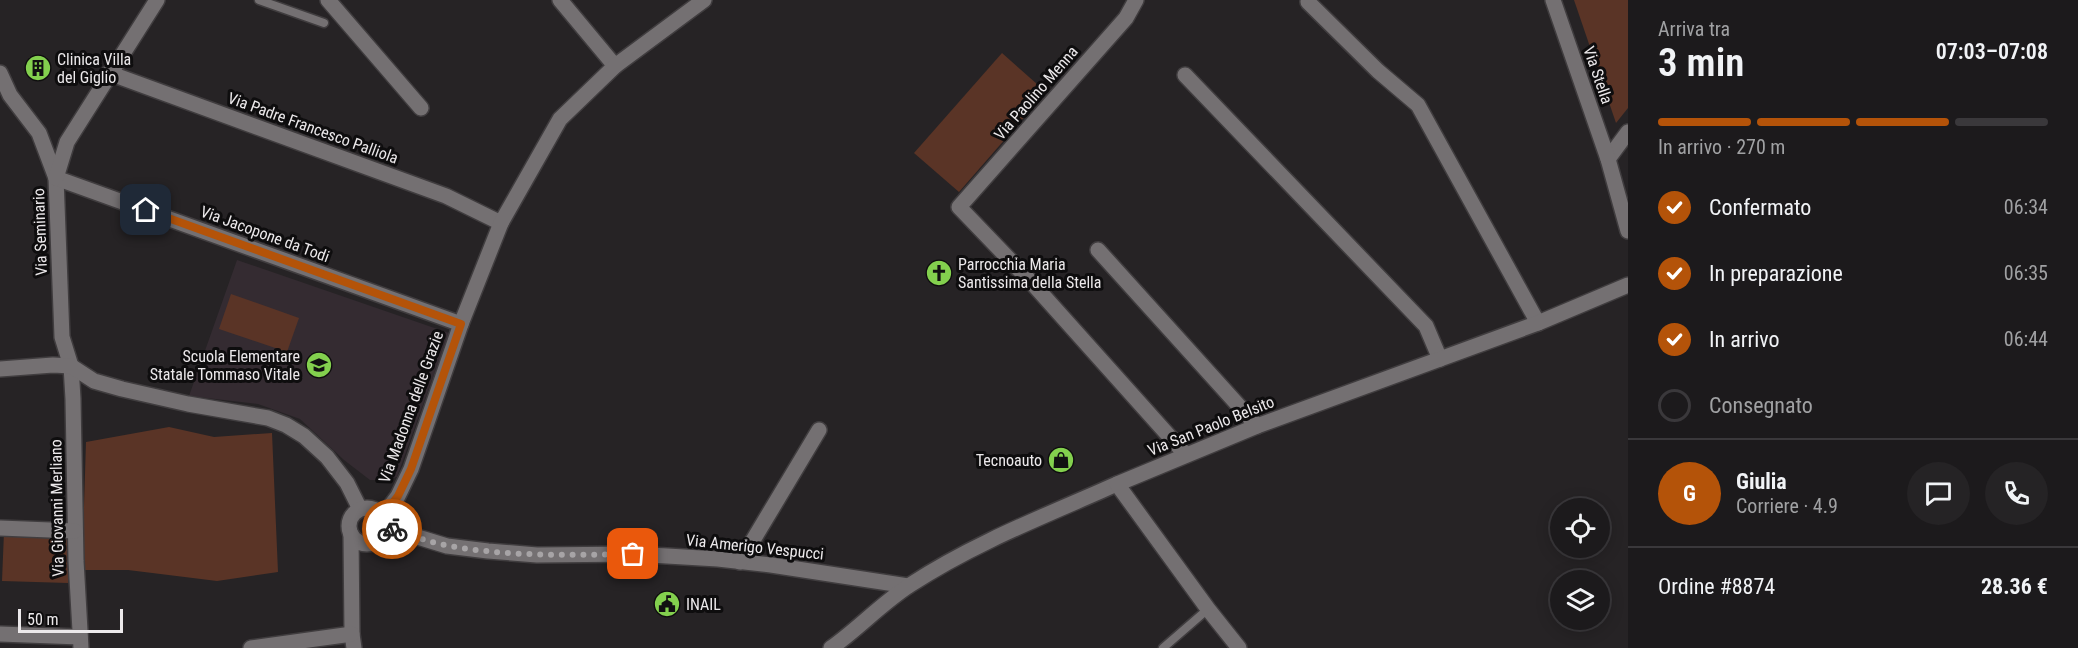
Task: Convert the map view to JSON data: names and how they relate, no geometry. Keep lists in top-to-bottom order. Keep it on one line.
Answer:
{"streets":{"street":["Via Stella","Via Paolino Menna","Via Padre Francesco Palliola","Via Seminario","Via Jacopone da Todi","Via Madonna delle Grazie","Via San Paolo Belsito","Via Giovanni Merliano","Via Amerigo Vespucci"]},"crossings":[["Via Paolino Menna","Via San Paolo Belsito"],["Via Padre Francesco Palliola","Via Madonna delle Grazie"],["Via Seminario","Via Jacopone da Todi"],["Via Seminario","Via Giovanni Merliano"],["Via Jacopone da Todi","Via Madonna delle Grazie"],["Via Madonna delle Grazie","Via Amerigo Vespucci"],["Via San Paolo Belsito","Via Amerigo Vespucci"]],"places":{"building":["Clinica Villa del Giglio"],"church":["Parrocchia Maria Santissima della Stella"],"school or university":["Scuola Elementare Statale Tommaso Vitale"],"shop":["Tecnoauto"],"public building":["INAIL"]},"scale_bar":"50 m","page":{"heading":["3 min","Arriva tra","07:03–07:08"],"panel":["Giulia","Corriere · 4.9","Ordine #8874","28.36 €"],"bar":"In arrivo · 270 m","list":[["Confermato","06:34"],["In preparazione","06:35"],["In arrivo","06:44"],"Consegnato"],"round":"G","scale":"50 m"}}
